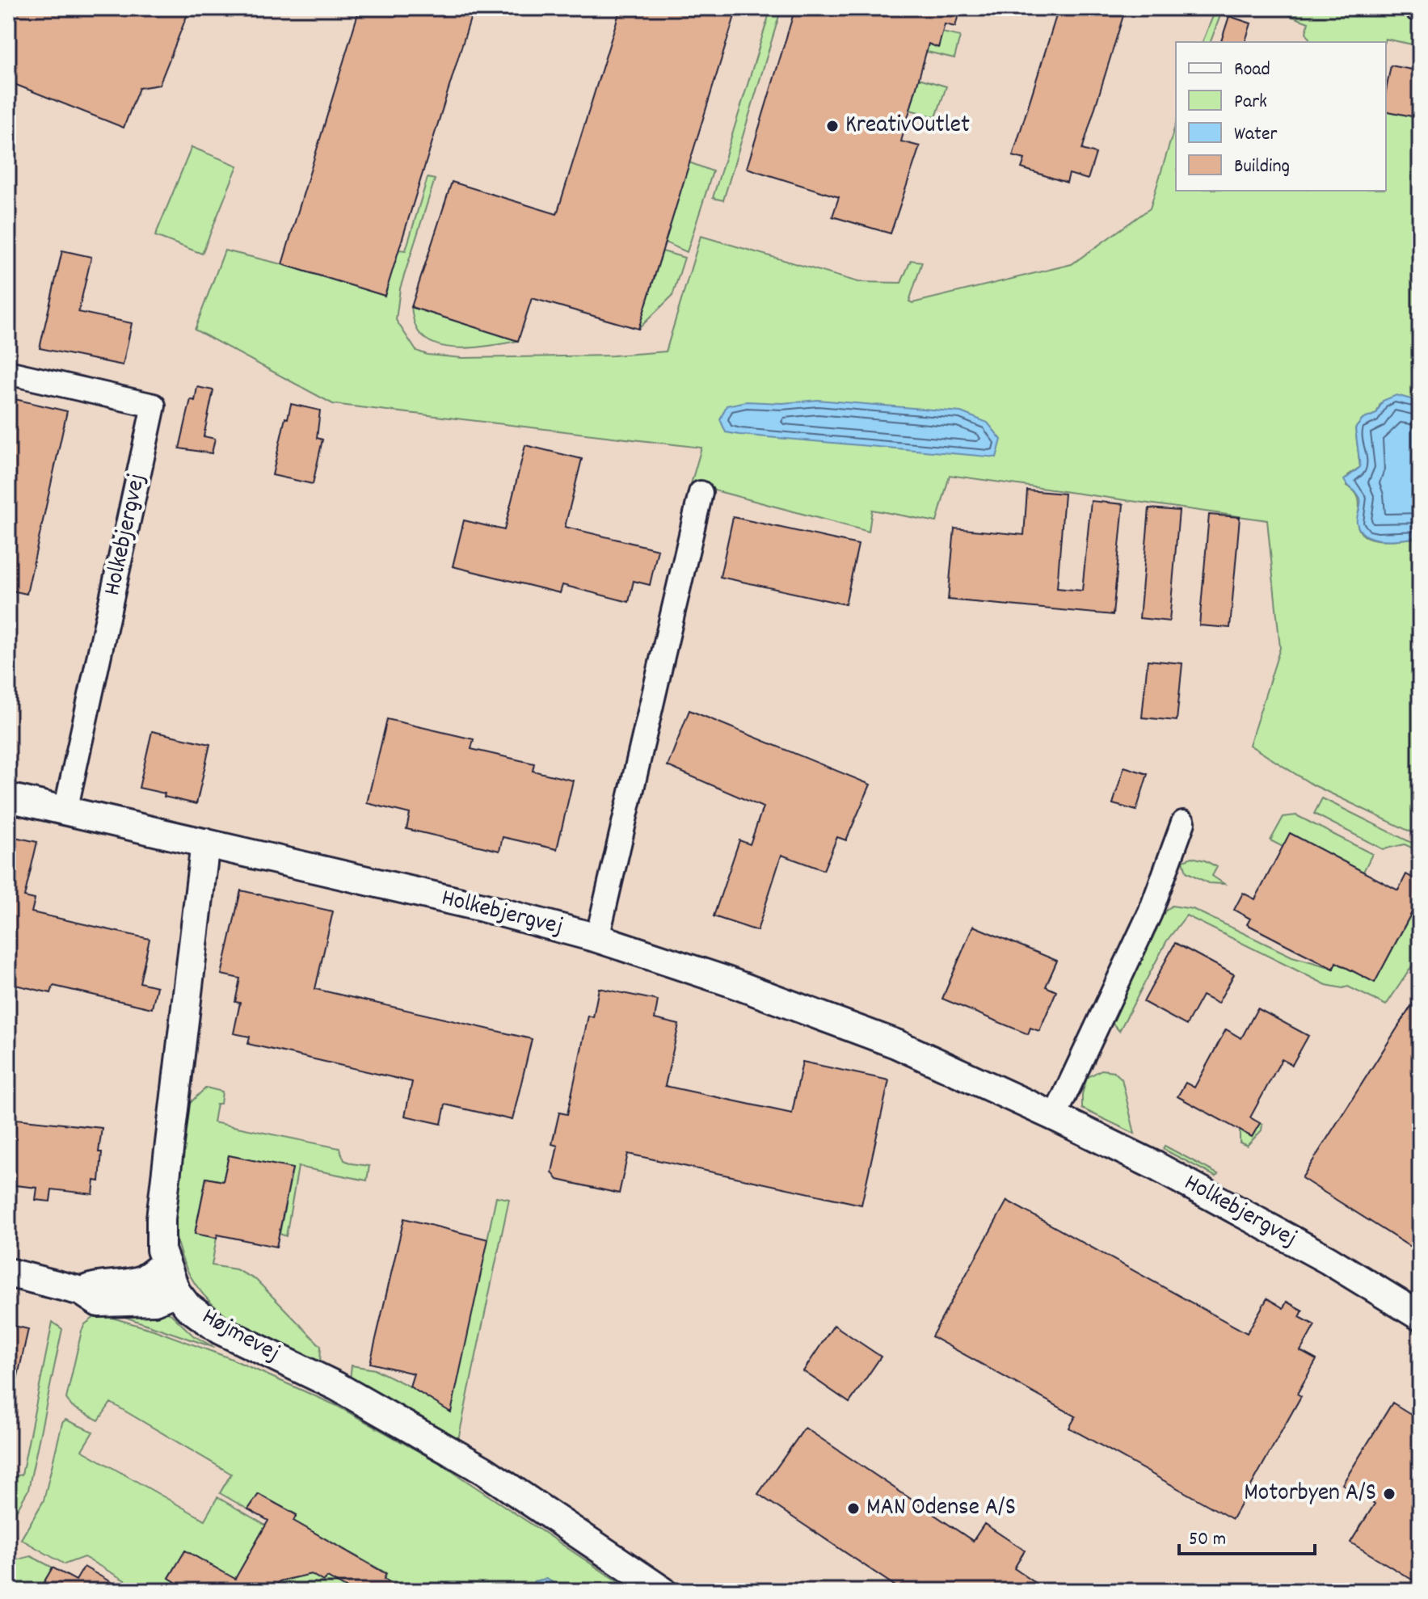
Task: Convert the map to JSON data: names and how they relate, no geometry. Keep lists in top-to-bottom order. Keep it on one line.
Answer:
{"streets":{"street":["Holkebjergvej","Højmevej"]},"crossings":[["Holkebjergvej","Højmevej"]],"places":["KreativOutlet","Motorbyen A/S","MAN Odense A/S"],"legend":["Road","Park","Water","Building"],"scale_bar":"50 m"}
